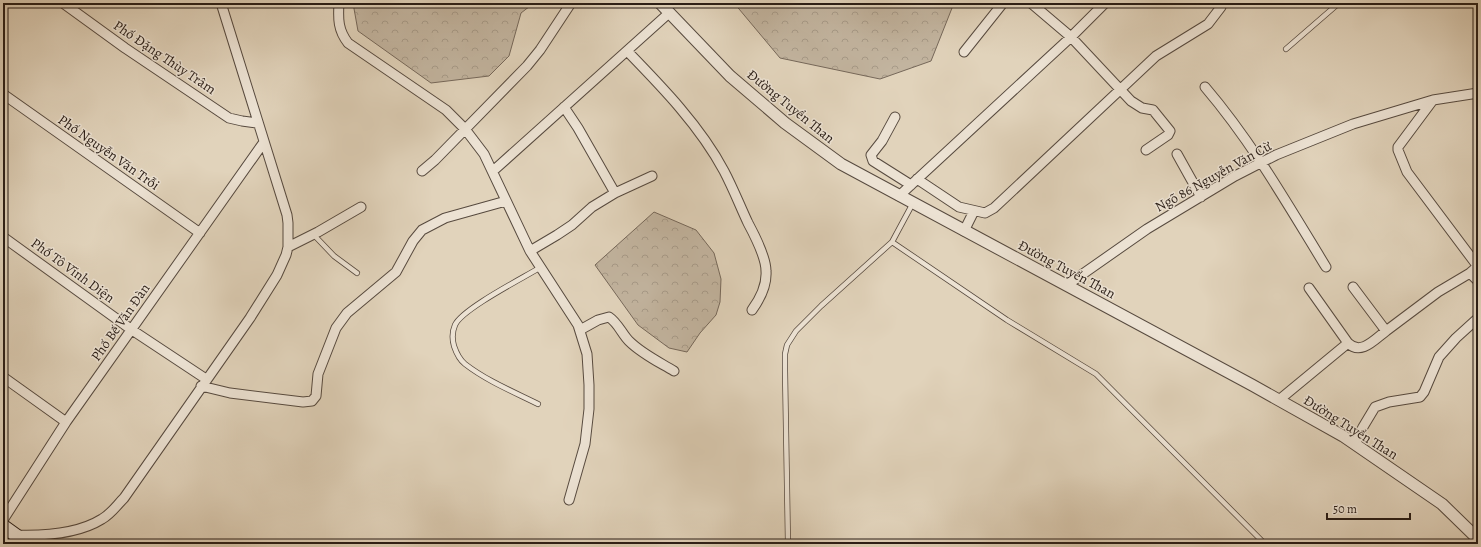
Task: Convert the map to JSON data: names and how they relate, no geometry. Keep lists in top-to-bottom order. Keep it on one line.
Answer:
{"streets":{"street":["Phố Đặng Thùy Trâm","Đường Tuyển Than","Phố Nguyễn Văn Trỗi","Ngõ 86 Nguyễn Văn Cừ","Phố Tô Vĩnh Diện","Phố Bế Văn Đàn"]},"crossings":[["Đường Tuyển Than","Ngõ 86 Nguyễn Văn Cừ"],["Phố Nguyễn Văn Trỗi","Phố Bế Văn Đàn"],["Phố Tô Vĩnh Diện","Phố Bế Văn Đàn"]],"scale_bar":"50 m"}
